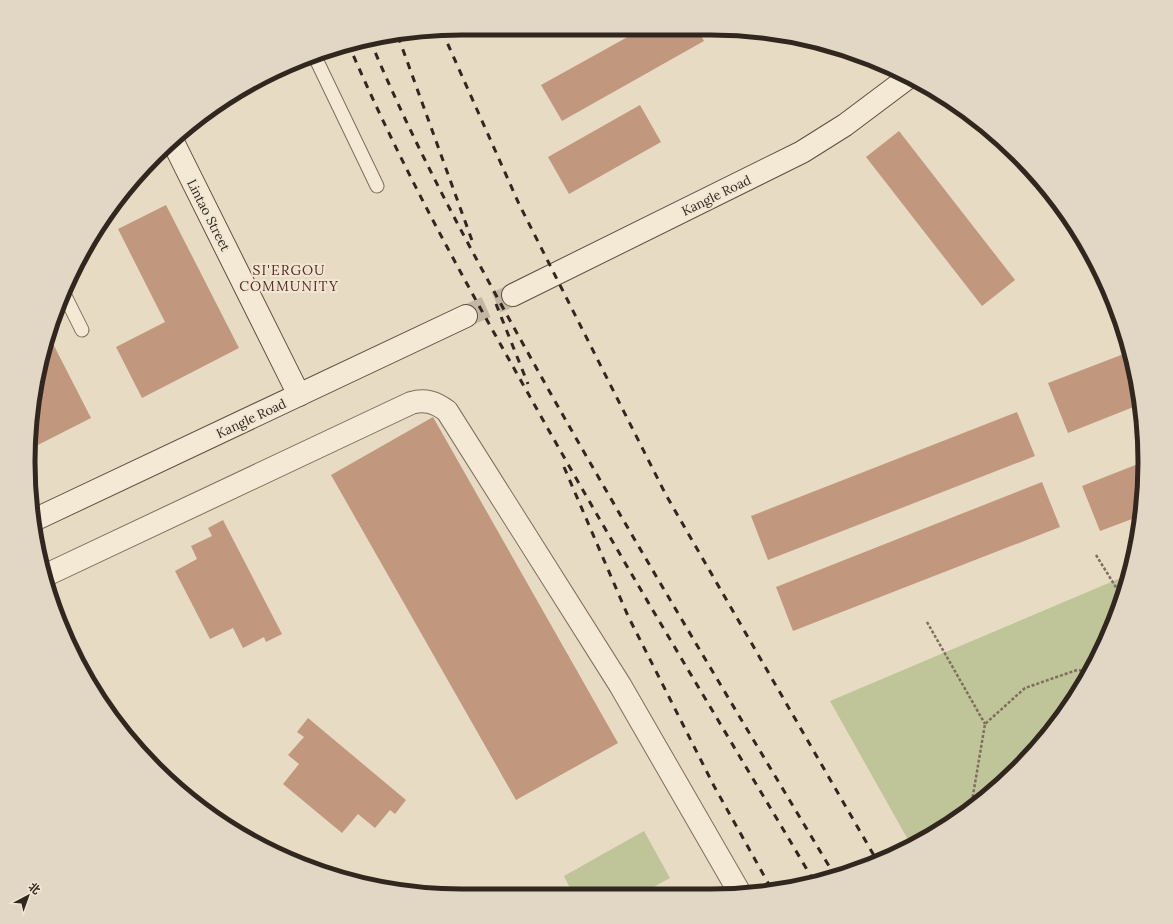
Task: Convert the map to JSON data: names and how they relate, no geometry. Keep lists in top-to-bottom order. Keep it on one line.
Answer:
{"streets":{"street":["Kangle Road","Lintao Street"]},"crossings":[["Kangle Road","Lintao Street"]],"districts":["SI'ERGOU COMMUNITY"],"north":"top right"}
